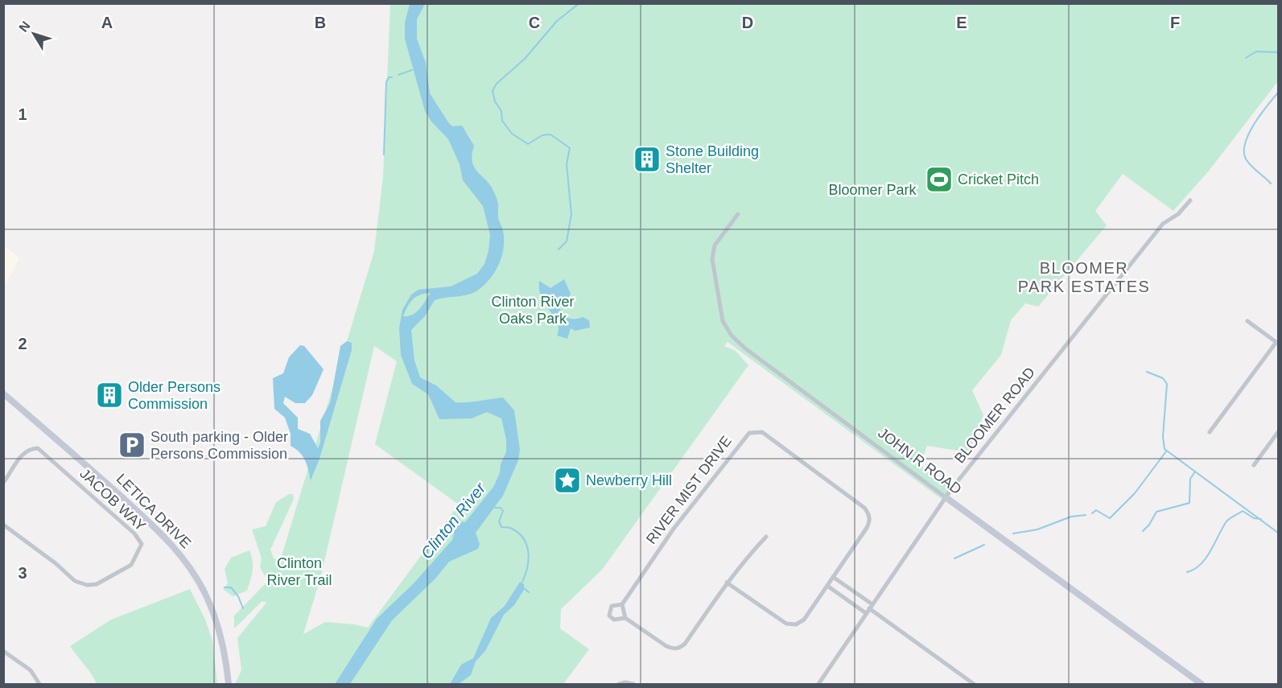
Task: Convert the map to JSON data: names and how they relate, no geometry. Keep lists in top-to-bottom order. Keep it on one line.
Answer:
{"streets":{"street":["BLOOMER ROAD","JOHN R ROAD","RIVER MIST DRIVE","JACOB WAY","LETICA DRIVE"]},"crossings":[["BLOOMER ROAD","JOHN R ROAD"]],"districts":["BLOOMER PARK ESTATES"],"water":["Clinton River"],"parks":["Bloomer Park","Clinton River Oaks Park","Clinton River Trail"],"places":{"building":["Stone Building Shelter","Older Persons Commission"],"sports":["Cricket Pitch"],"parking":["South parking - Older Persons Commission"],"place":["Newberry Hill"]},"north":"top left","grid":{"columns":["A","B","C","D","E","F"],"rows":["1","2","3"]}}
